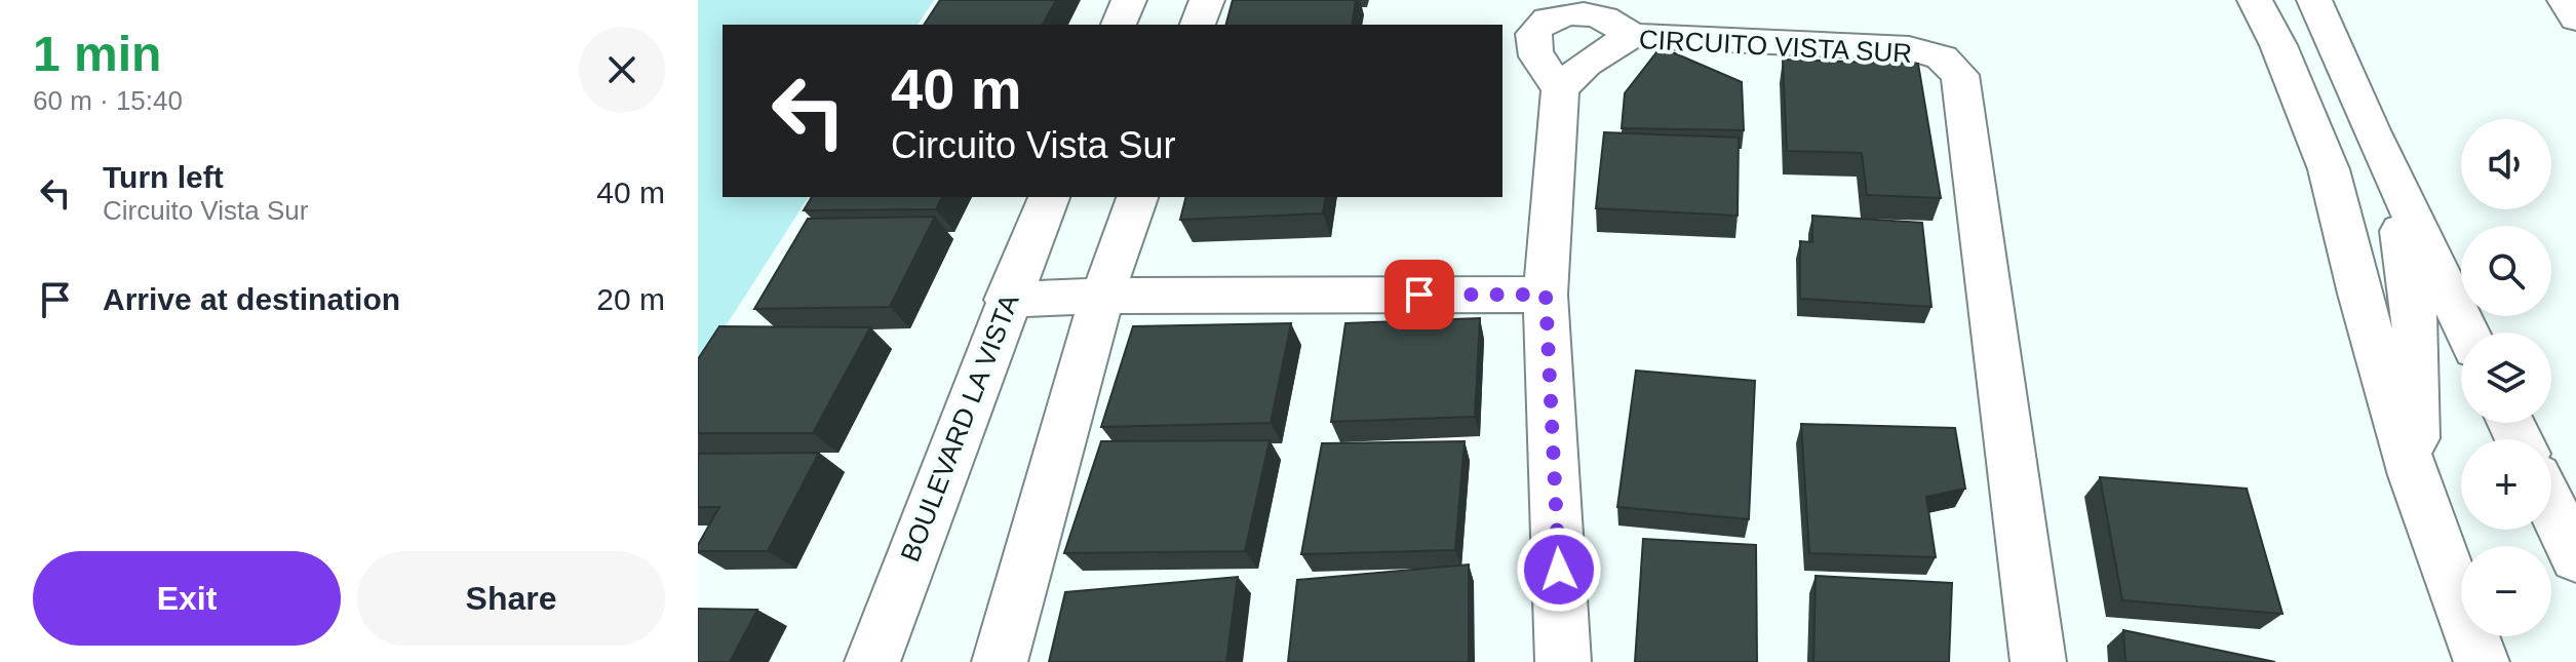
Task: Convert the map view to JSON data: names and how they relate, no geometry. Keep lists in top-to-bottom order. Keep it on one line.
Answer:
{"streets":{"main road":["CIRCUITO VISTA SUR","BOULEVARD LA VISTA"]},"page":{"heading":["1 min","60 m · 15:40"],"turn":["40 m","Circuito Vista Sur"],"map_buttons":["+","−"],"list":[{"name":"Turn left","note":"Circuito Vista Sur","value":"40 m"},{"name":"Arrive at destination","value":"20 m"}],"buttons":["Exit","Share"]}}
